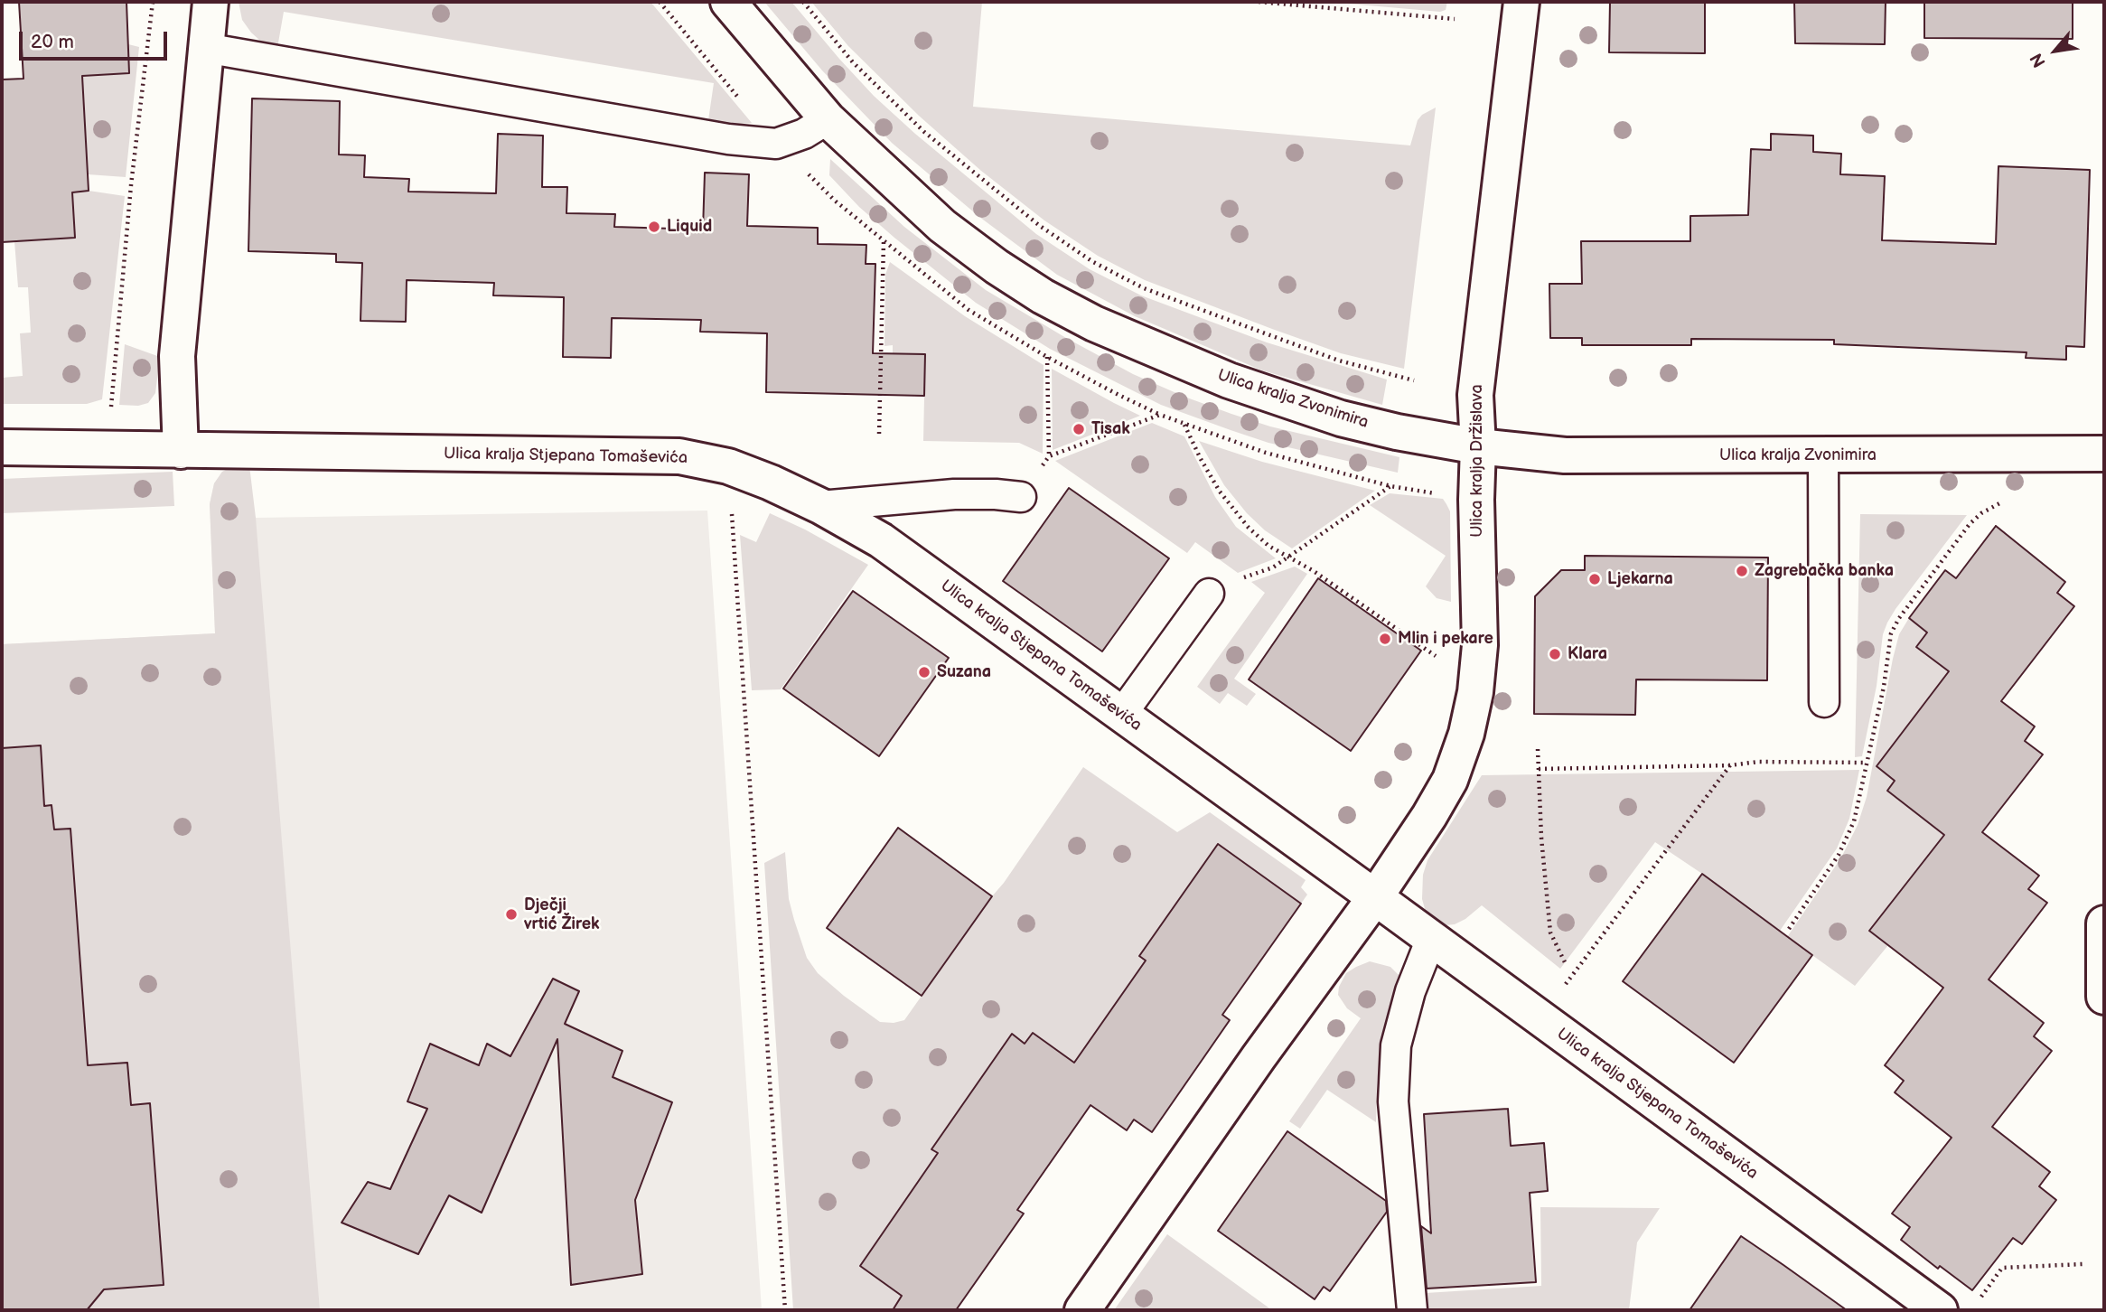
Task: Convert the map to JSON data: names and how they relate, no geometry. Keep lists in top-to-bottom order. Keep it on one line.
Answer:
{"streets":{"street":["Ulica kralja Zvonimira","Ulica kralja Stjepana Tomaševića","Ulica kralja Držislava"]},"crossings":[["Ulica kralja Zvonimira","Ulica kralja Držislava"],["Ulica kralja Stjepana Tomaševića","Ulica kralja Držislava"]],"places":["Liquid","Tisak","Zagrebačka banka","Ljekarna","Mlin i pekare","Klara","Suzana","Dječji vrtić Žirek"],"scale_bar":"20 m","north":"bottom left"}
